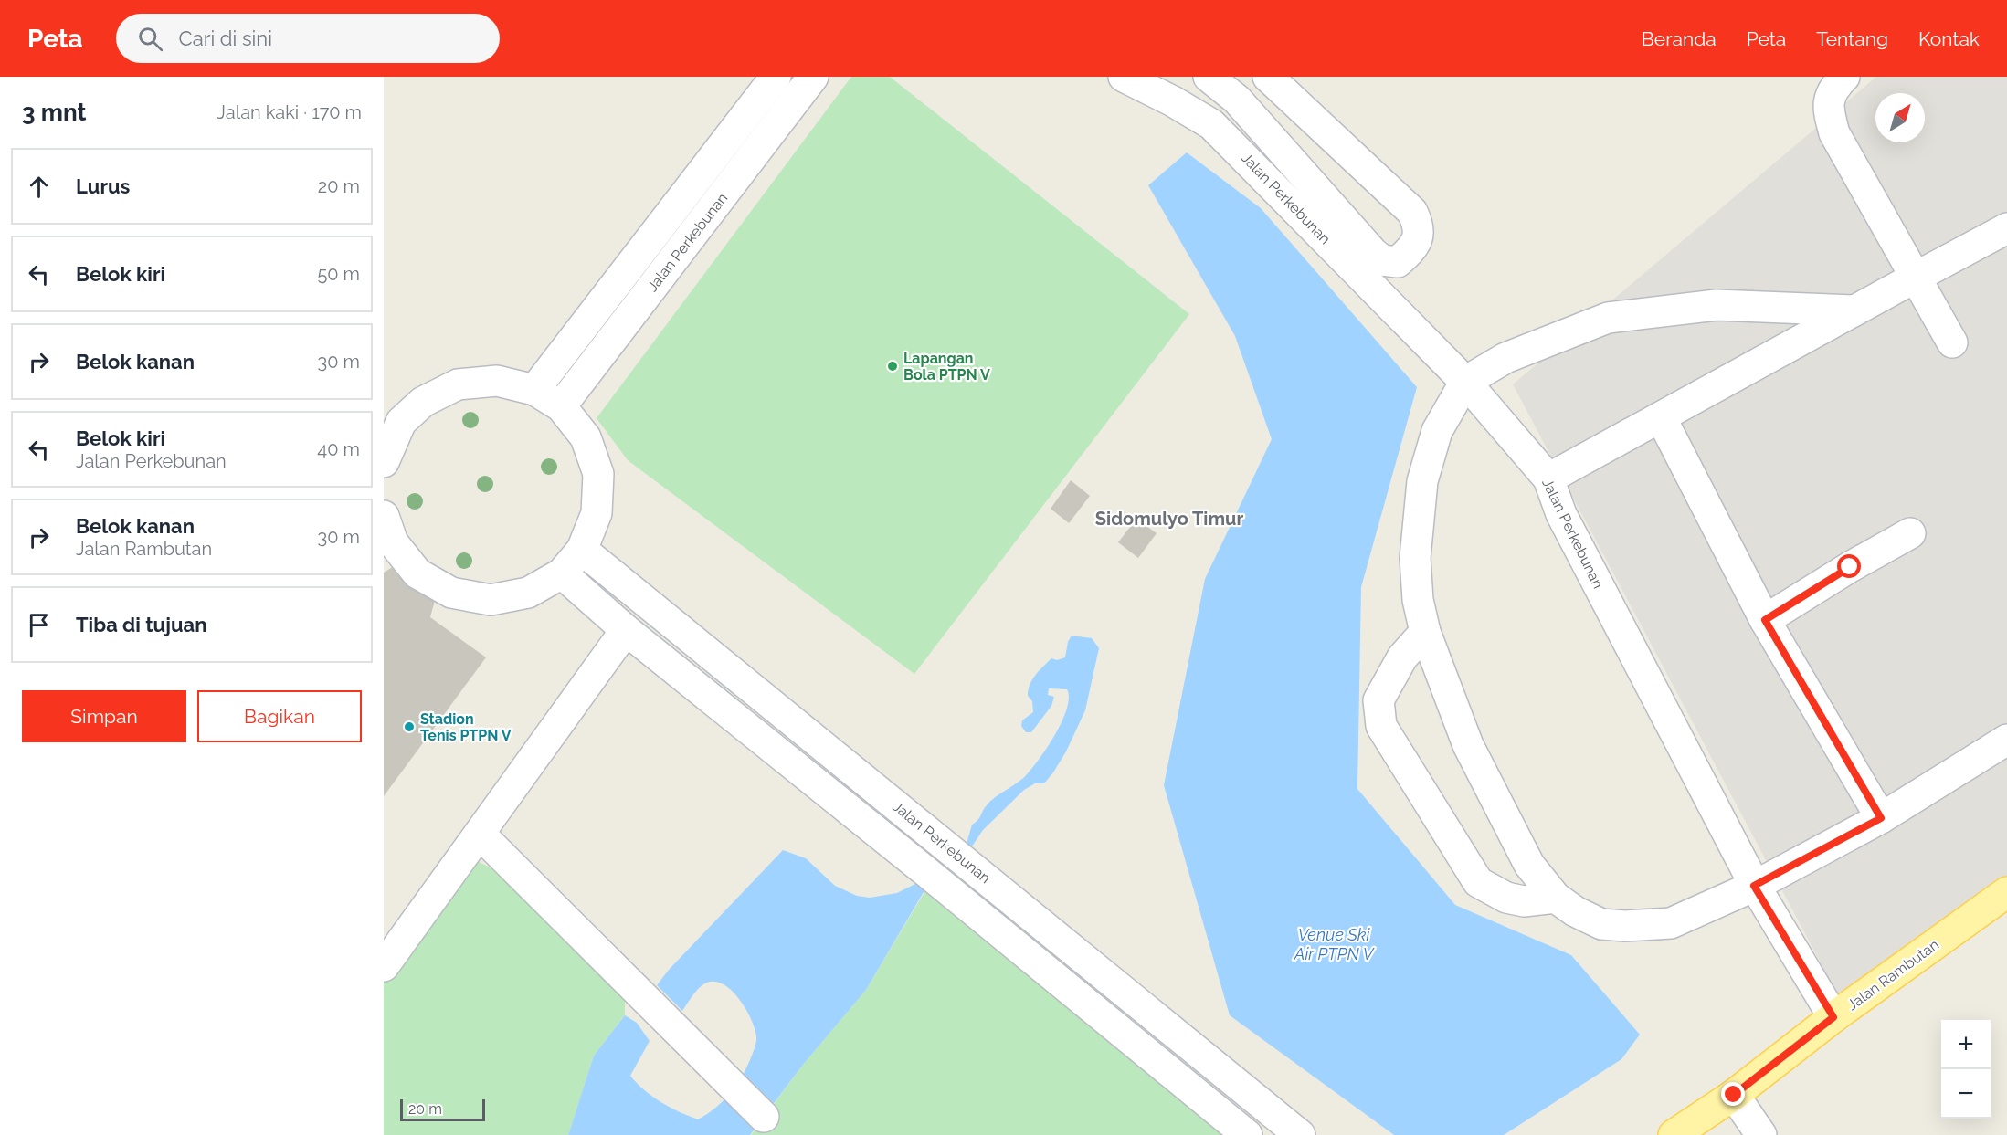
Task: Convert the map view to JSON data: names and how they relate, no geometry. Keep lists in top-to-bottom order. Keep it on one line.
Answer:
{"streets":{"main road":["Jalan Rambutan"],"street":["Jalan Perkebunan"]},"crossings":[["Jalan Perkebunan","Jalan Rambutan"]],"districts":["Sidomulyo Timur"],"water":["Venue Ski Air PTPN V"],"places":["Lapangan Bola PTPN V","Stadion Tenis PTPN V"],"scale_bar":"20 m","north":"top right","page":{"header":"Peta","search":"Cari di sini","nav":["Beranda","Peta","Tentang","Kontak"],"heading":["3 mnt","Jalan kaki · 170 m"],"list":[["Lurus","20 m"],["Belok kiri","50 m"],["Belok kanan","30 m"],["Belok kiri","Jalan Perkebunan","40 m"],["Belok kanan","Jalan Rambutan","30 m"],"Tiba di tujuan"],"buttons":["Simpan","Bagikan"],"map_buttons":["+","−"],"scale":"20 m"}}
